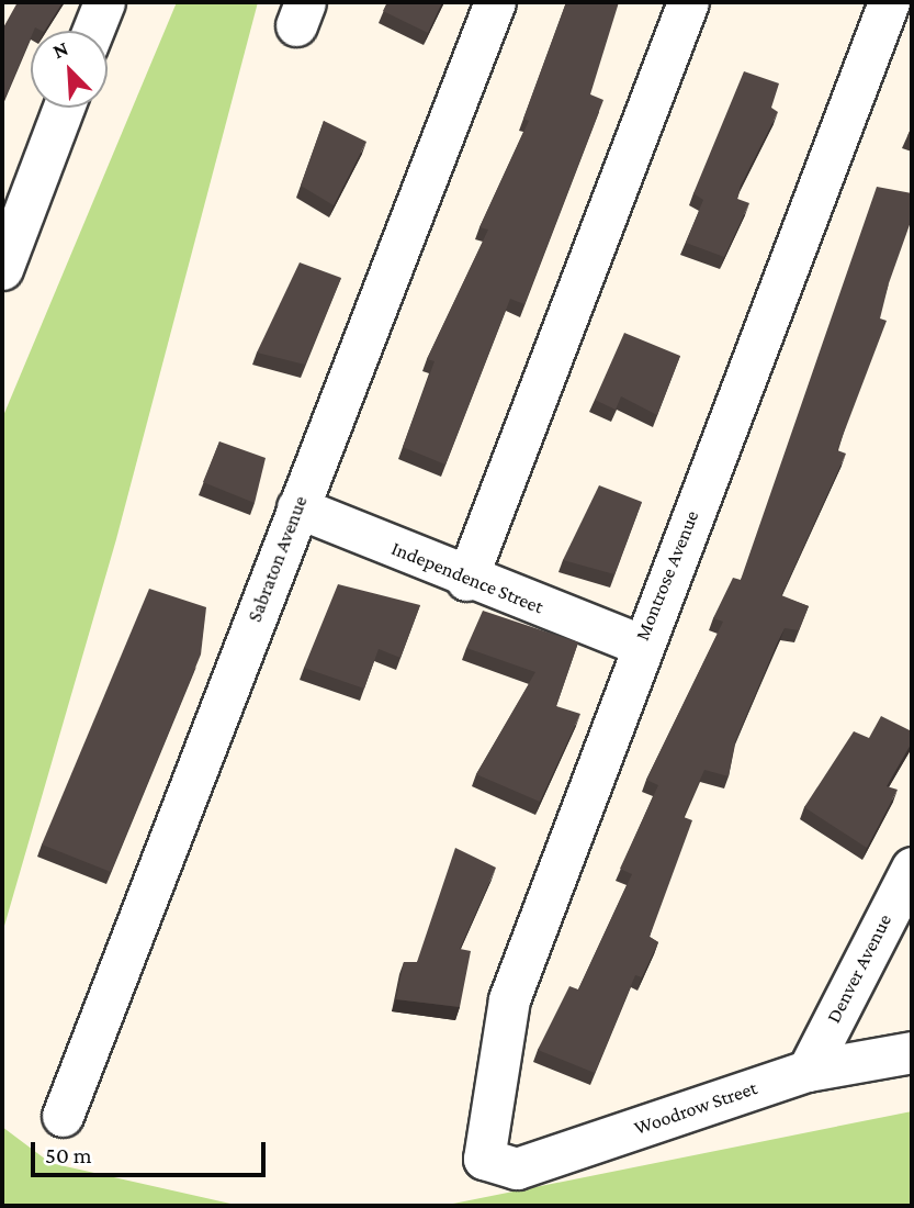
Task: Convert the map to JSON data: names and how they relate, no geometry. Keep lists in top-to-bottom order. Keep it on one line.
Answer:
{"streets":{"street":["Sabraton Avenue","Montrose Avenue","Independence Street","Denver Avenue","Woodrow Street"]},"crossings":[["Sabraton Avenue","Independence Street"],["Montrose Avenue","Independence Street"],["Montrose Avenue","Woodrow Street"],["Denver Avenue","Woodrow Street"]],"scale_bar":"50 m","north":"top left"}
